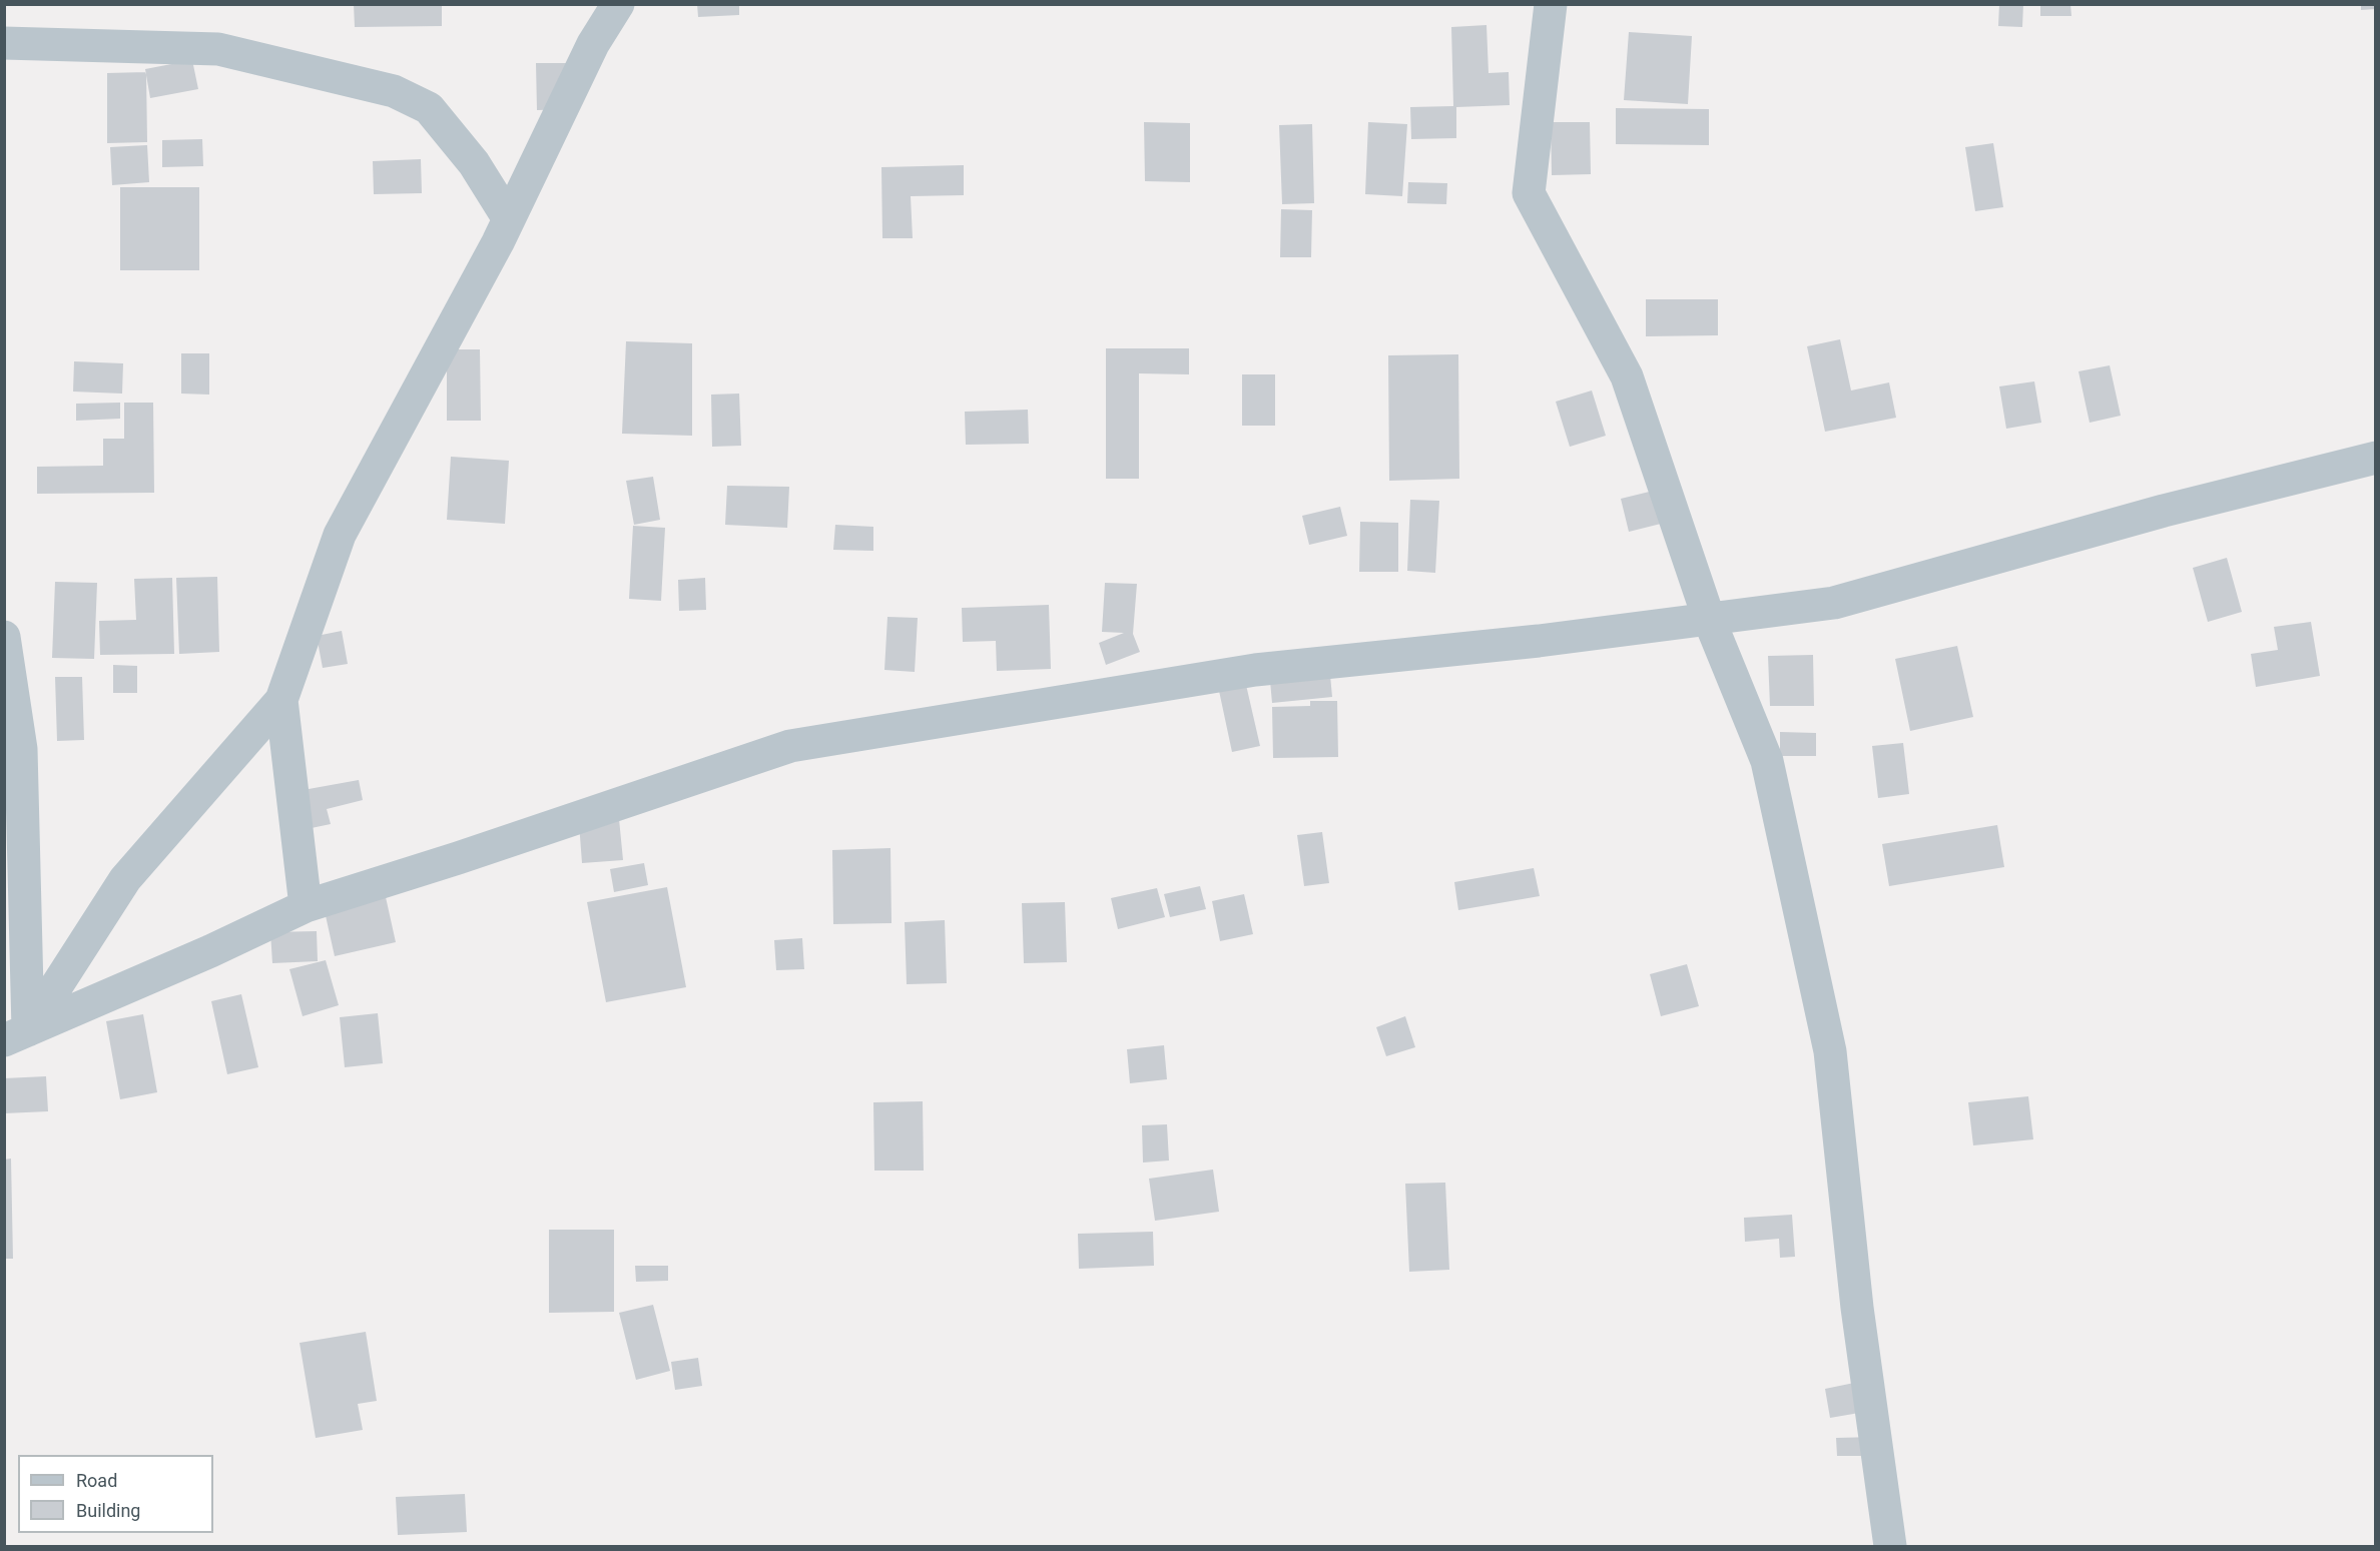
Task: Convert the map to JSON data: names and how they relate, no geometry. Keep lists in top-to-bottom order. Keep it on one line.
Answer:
{"legend":["Road","Building"]}
